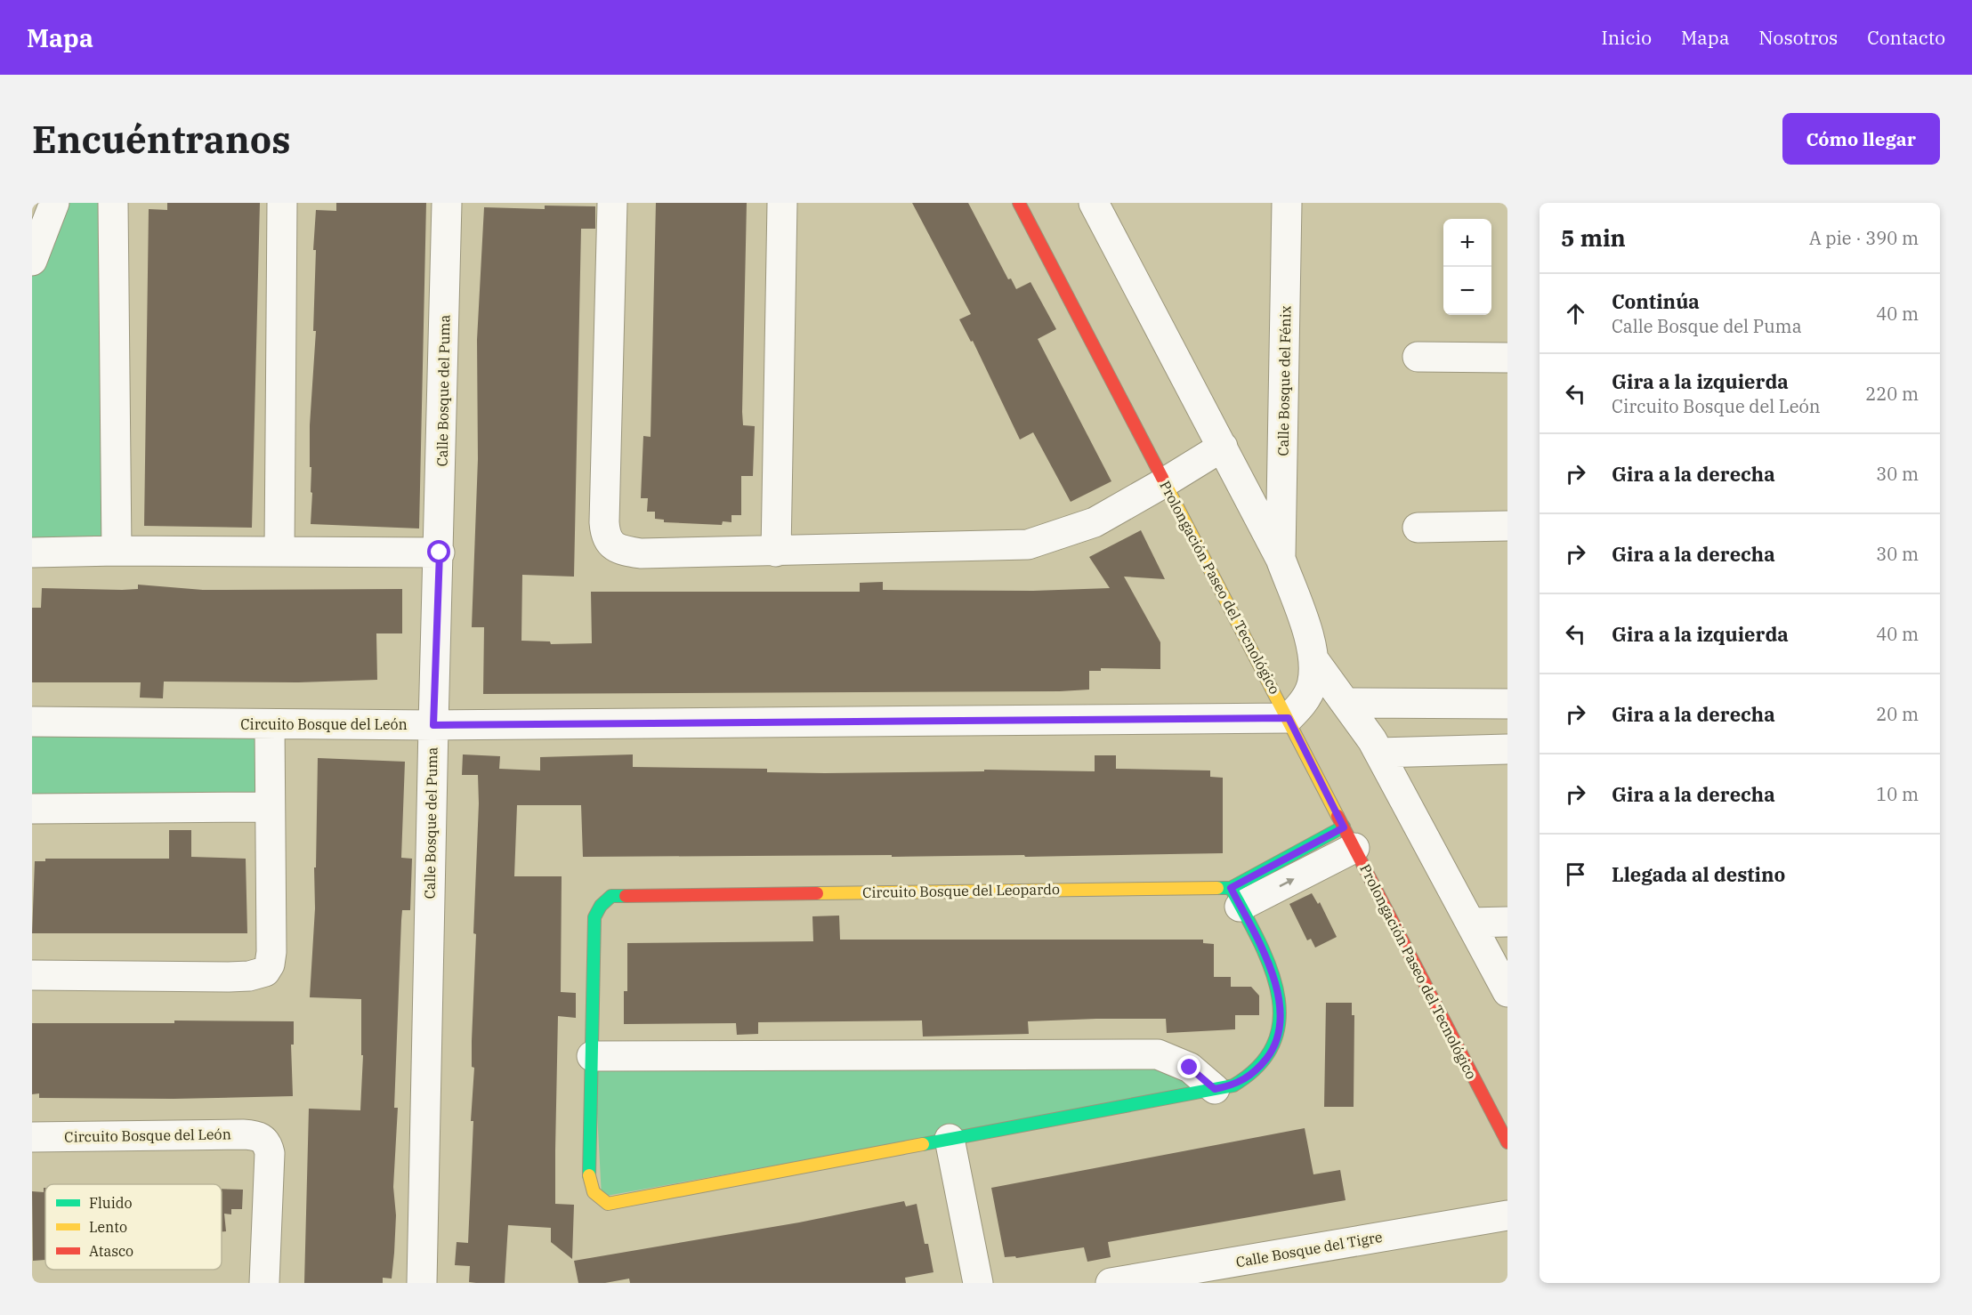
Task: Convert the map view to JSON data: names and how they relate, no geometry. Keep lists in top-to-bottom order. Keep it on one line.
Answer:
{"streets":{"street":["Calle Bosque del Fénix","Calle Bosque del Puma","Prolongación Paseo del Tecnológico","Circuito Bosque del León","Circuito Bosque del Leopardo","Calle Bosque del Tigre"]},"crossings":[["Calle Bosque del Puma","Circuito Bosque del León"],["Prolongación Paseo del Tecnológico","Circuito Bosque del León"]],"legend":["Fluido","Lento","Atasco"],"page":{"header":"Mapa","nav":["Inicio","Mapa","Nosotros","Contacto"],"buttons":"Cómo llegar","title":"Encuéntranos","heading":["5 min","A pie · 390 m"],"map_buttons":["+","−"],"list":[["Continúa","Calle Bosque del Puma","40 m"],["Gira a la izquierda","Circuito Bosque del León","220 m"],["Gira a la derecha","30 m"],["Gira a la derecha","30 m"],["Gira a la izquierda","40 m"],["Gira a la derecha","20 m"],["Gira a la derecha","10 m"],"Llegada al destino"]}}
